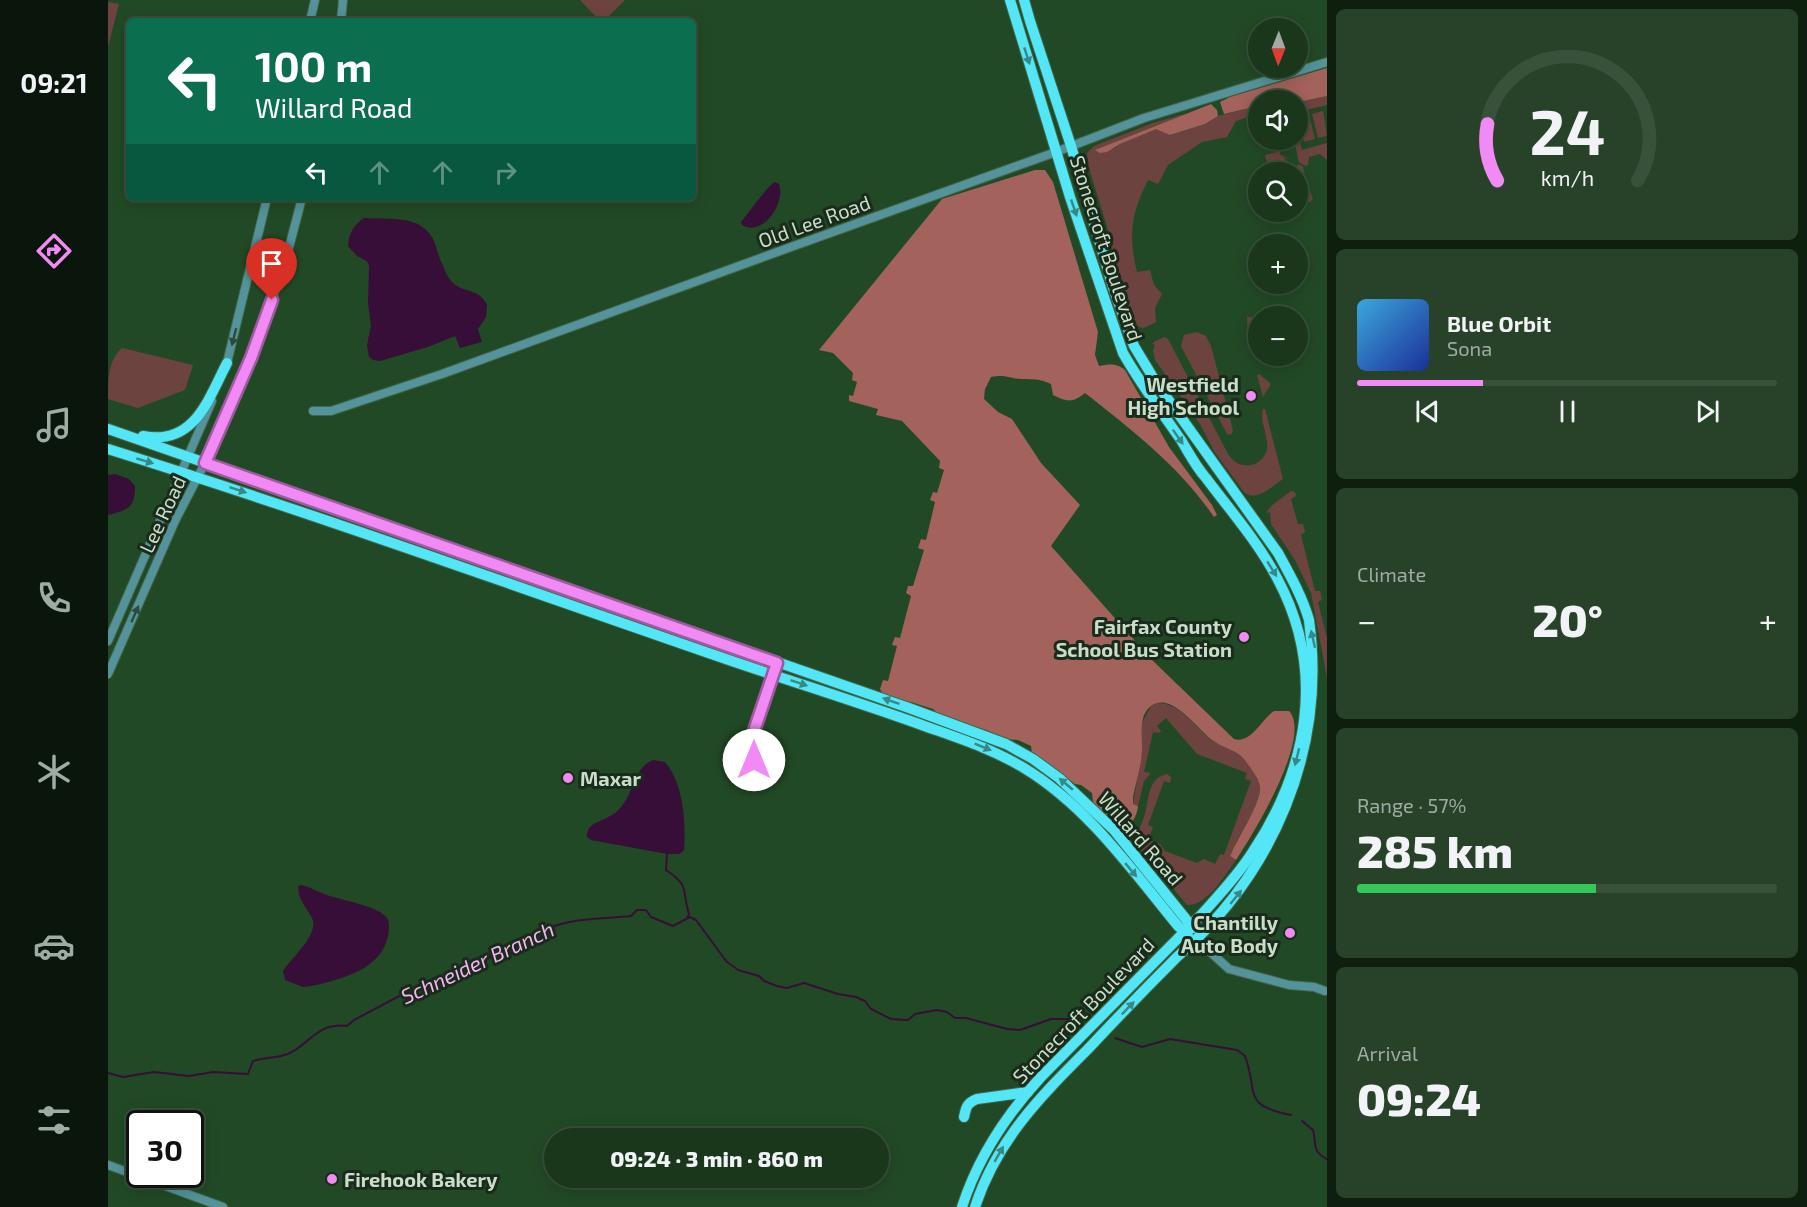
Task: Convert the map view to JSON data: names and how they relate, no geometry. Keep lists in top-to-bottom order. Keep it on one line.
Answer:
{"streets":{"main road":["Stonecroft Boulevard","Willard Road"],"street":["Old Lee Road","Lee Road"]},"crossings":[["Old Lee Road","Stonecroft Boulevard"],["Stonecroft Boulevard","Willard Road"],["Lee Road","Willard Road"]],"water":["Schneider Branch"],"places":["Westfield High School","Fairfax County School Bus Station","Maxar","Chantilly Auto Body","Firehook Bakery"],"north":"bottom","page":{"tabs":"09:21","map_buttons":["+","−"],"turn":["100 m","Willard Road"],"song":["Blue Orbit","Sona"],"tile":["Climate",["Range · 57%","285 km"],["Arrival","09:24"]],"heat":["−","20°","+"],"limit":"30","trip":"09:24 · 3 min · 860 m","gauge":["24","km/h"]}}
